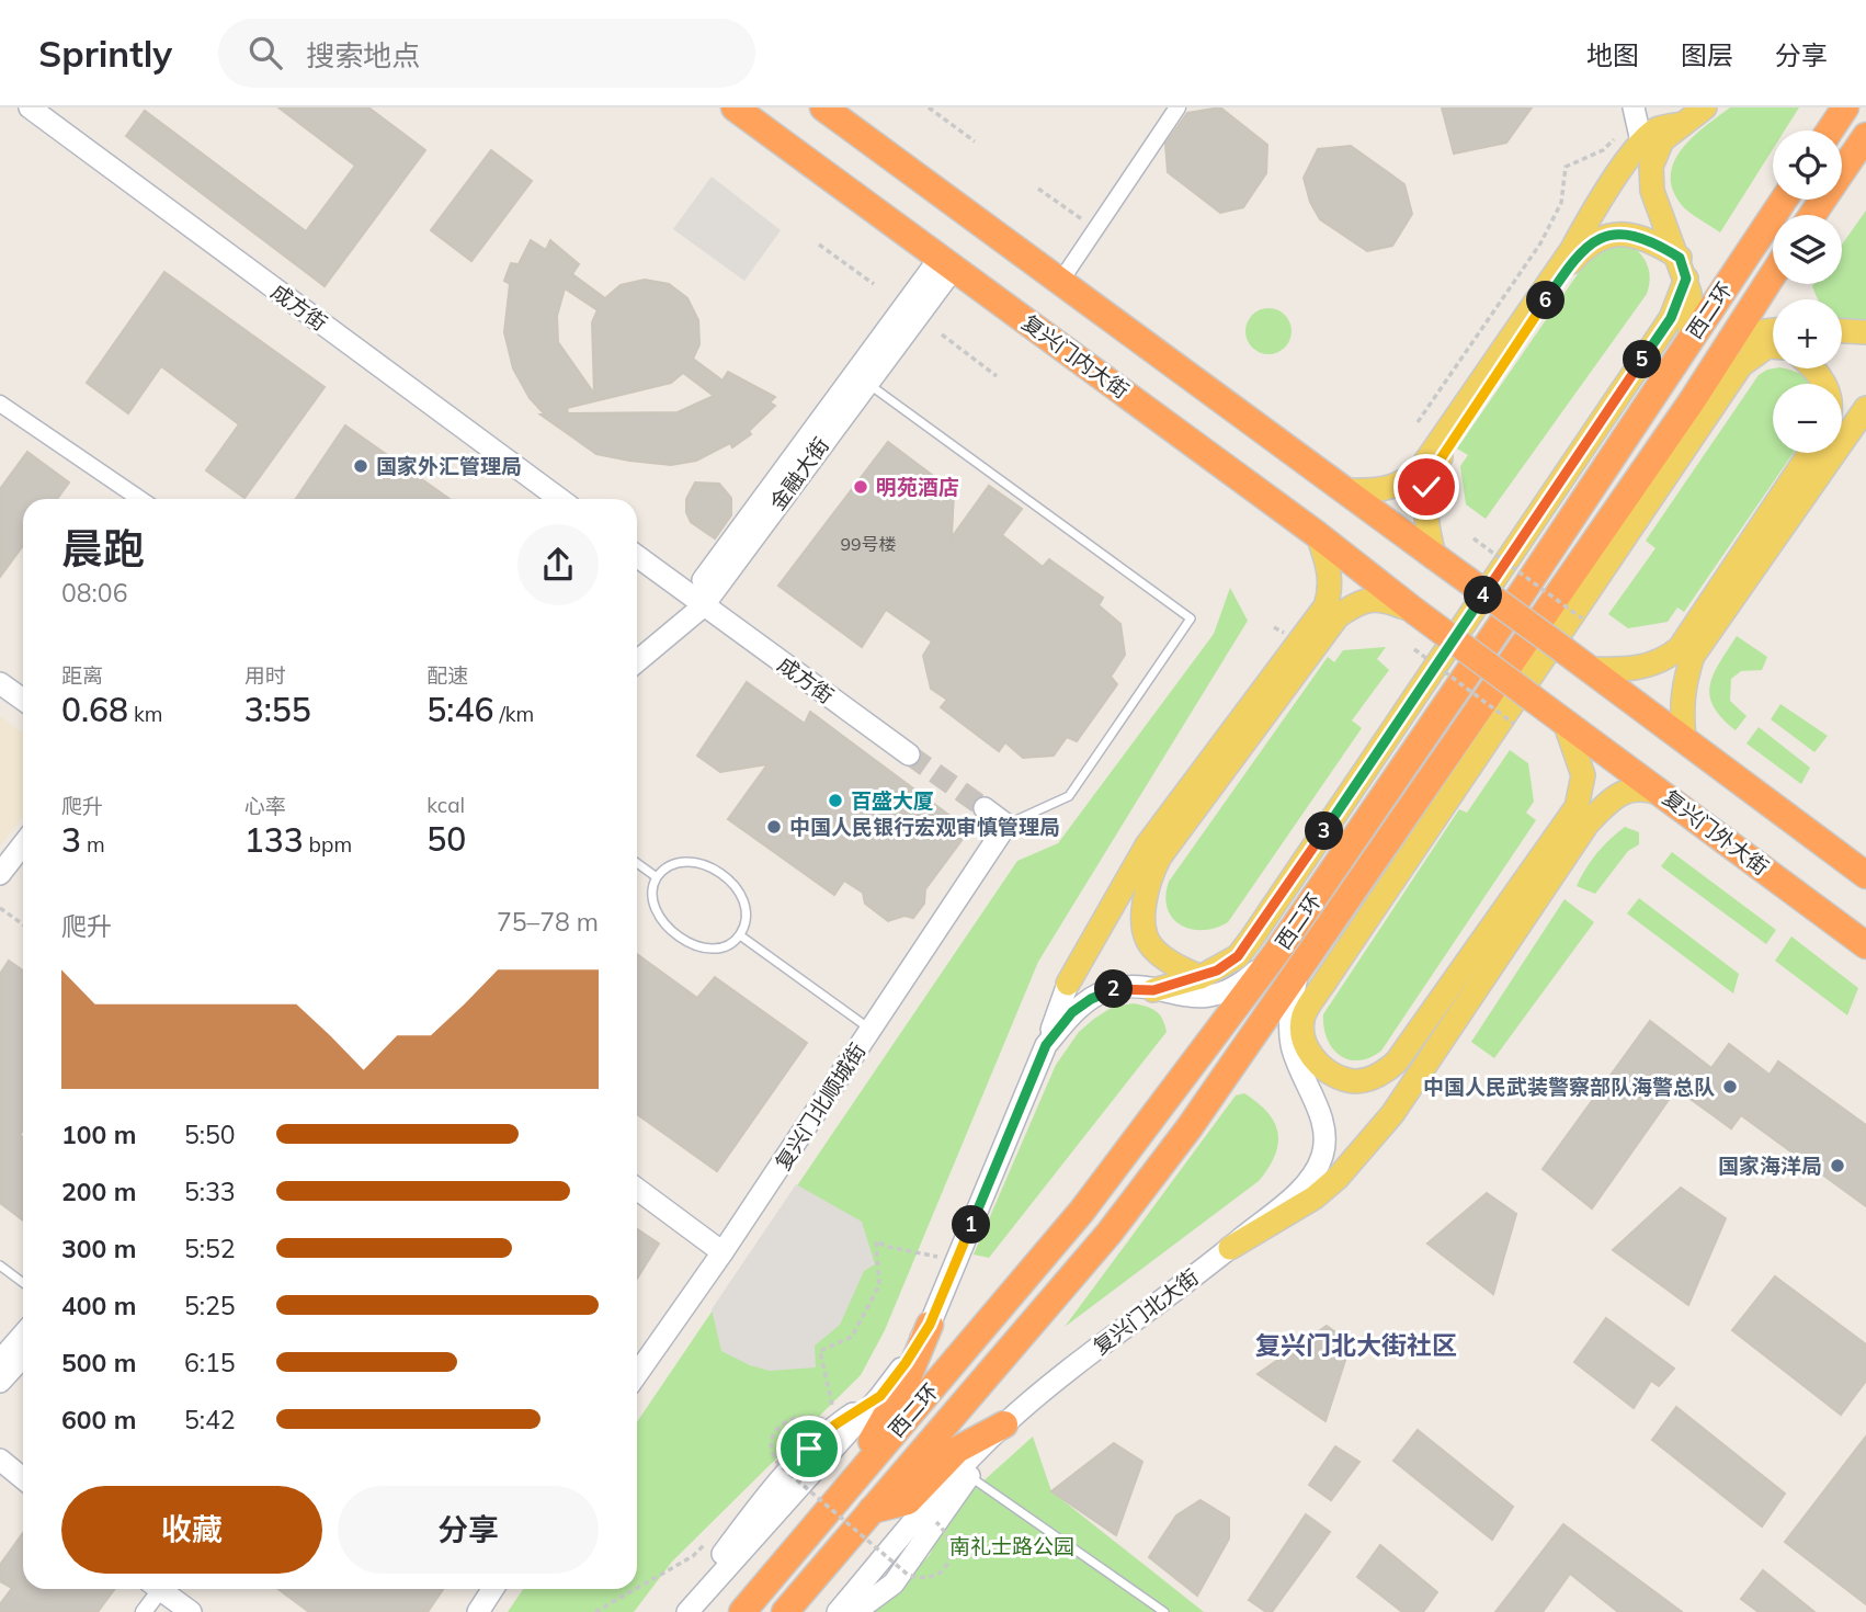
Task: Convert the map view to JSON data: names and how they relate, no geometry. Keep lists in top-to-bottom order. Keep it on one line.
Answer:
{"streets":{"highway":["西二环","复兴门内大街","复兴门外大街"],"street":["成方街","金融大街","复兴门北顺城街","复兴门北大街"]},"crossings":[["成方街","金融大街"],["西二环","复兴门北大街"],["复兴门内大街","金融大街"],["复兴门内大街","复兴门外大街"]],"districts":["复兴门北大街社区"],"parks":["南礼士路公园"],"places":["国家外汇管理局","明苑酒店","百盛大厦","中国人民银行宏观审慎管理局","中国人民武装警察部队海警总队","国家海洋局"],"house_numbers":["99号楼"],"page":{"header":"Sprintly","search":"搜索地点","nav":["地图","图层","分享"],"map_buttons":["+","−"],"pins":["6","5","4","3","2","1"],"heading":["晨跑","08:06"],"stats":[["距离","0.68 km"],["用时","3:55"],["配速","5:46 /km"],["爬升","3 m"],["心率","133 bpm"],["kcal","50"]],"chart":["爬升","75–78 m"],"list":[{"name":"100 m","note":"5:50"},{"name":"200 m","note":"5:33"},{"name":"300 m","note":"5:52"},{"name":"400 m","note":"5:25"},{"name":"500 m","note":"6:15"},{"name":"600 m","note":"5:42"}],"buttons":["收藏","分享"]}}
